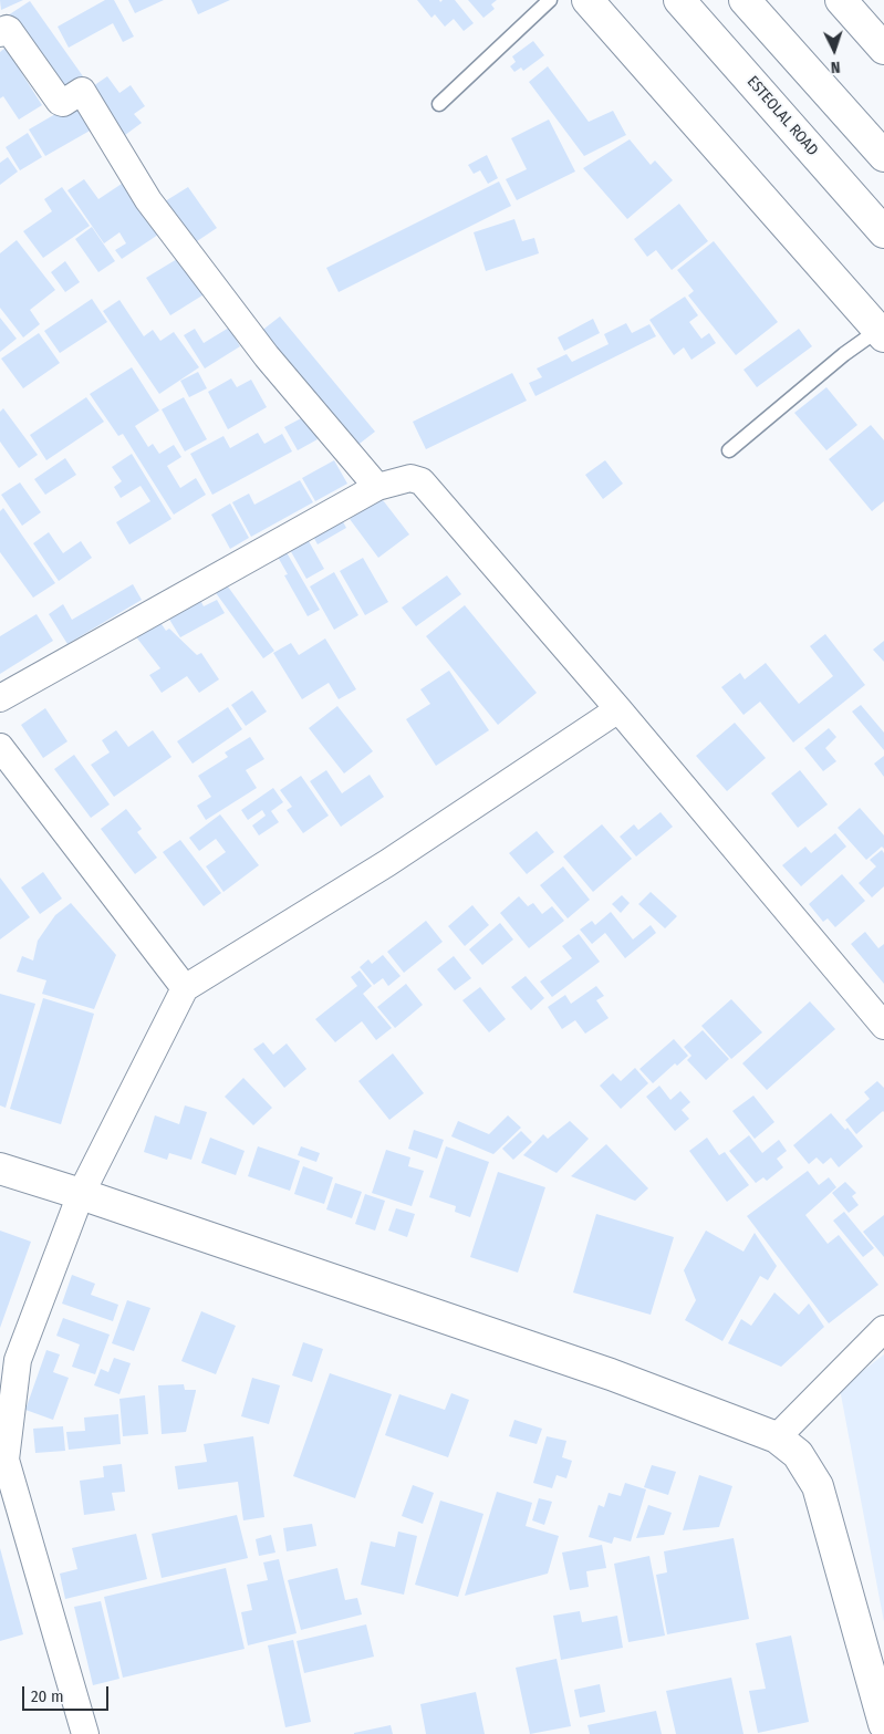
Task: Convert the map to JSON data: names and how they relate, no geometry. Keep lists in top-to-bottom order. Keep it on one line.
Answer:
{"streets":{"main road":["ESTEOLAL ROAD"]},"scale_bar":"20 m","north":"bottom"}
